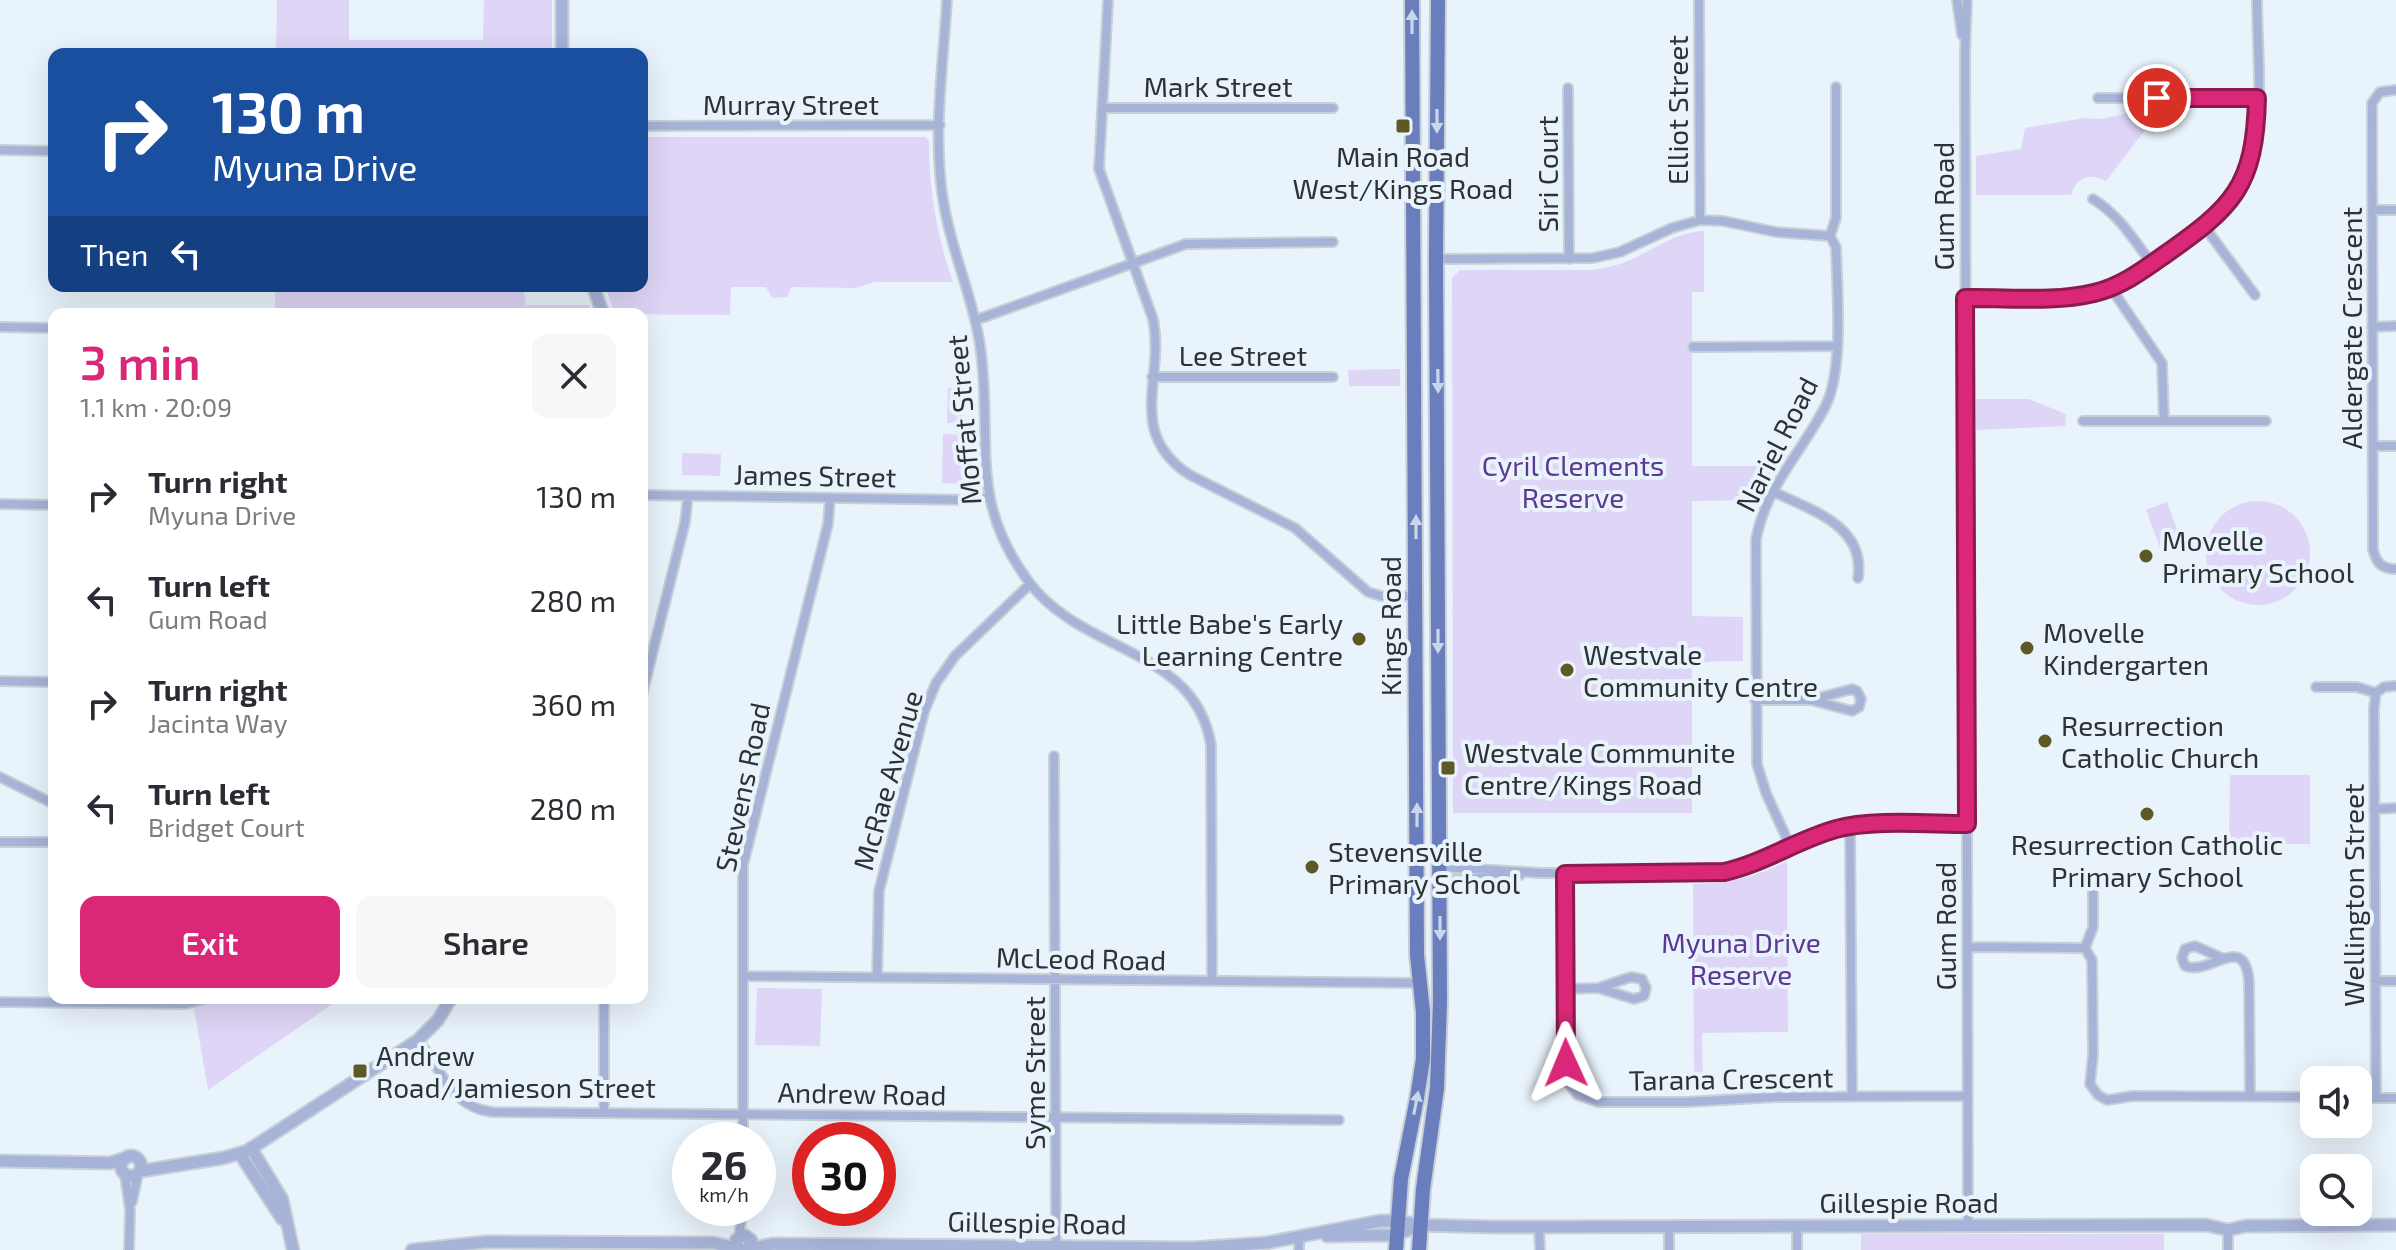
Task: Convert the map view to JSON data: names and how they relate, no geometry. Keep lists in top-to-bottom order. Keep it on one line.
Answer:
{"streets":{"main road":["Kings Road"],"street":["Mark Street","Murray Street","Elliot Street","Siri Court","Gum Road","Aldergate Crescent","Lee Street","Moffat Street","Nariel Road","James Street","McRae Avenue","Stevens Road","Wellington Street","McLeod Road","Syme Street","Tarana Crescent","Andrew Road","Gillespie Road"]},"crossings":[["Murray Street","Moffat Street"],["Gum Road","Tarana Crescent"],["Gum Road","Gillespie Road"],["Moffat Street","James Street"],["Moffat Street","McRae Avenue"],["Moffat Street","McLeod Road"],["James Street","Stevens Road"],["Kings Road","McLeod Road"],["Kings Road","Gillespie Road"],["McRae Avenue","McLeod Road"],["Stevens Road","McLeod Road"],["Stevens Road","Andrew Road"],["McLeod Road","Syme Street"],["Syme Street","Andrew Road"],["Syme Street","Gillespie Road"]],"parks":["Cyril Clements Reserve","Myuna Drive Reserve"],"places":{"transit":["Main Road West/Kings Road","Westvale Communite Centre/Kings Road","Andrew Road/Jamieson Street"],"other":["Movelle Primary School","Little Babe's Early Learning Centre","Movelle Kindergarten","Westvale Community Centre","Resurrection Catholic Church","Resurrection Catholic Primary School","Stevensville Primary School"]},"page":{"turn":["130 m","Myuna Drive"],"then":"Then","heading":["3 min","1.1 km · 20:09"],"list":[{"name":"Turn right","note":"Myuna Drive","value":"130 m"},{"name":"Turn left","note":"Gum Road","value":"280 m"},{"name":"Turn right","note":"Jacinta Way","value":"360 m"},{"name":"Turn left","note":"Bridget Court","value":"280 m"}],"buttons":["Exit","Share"],"speed":"26 km/h","limit":"30"}}
